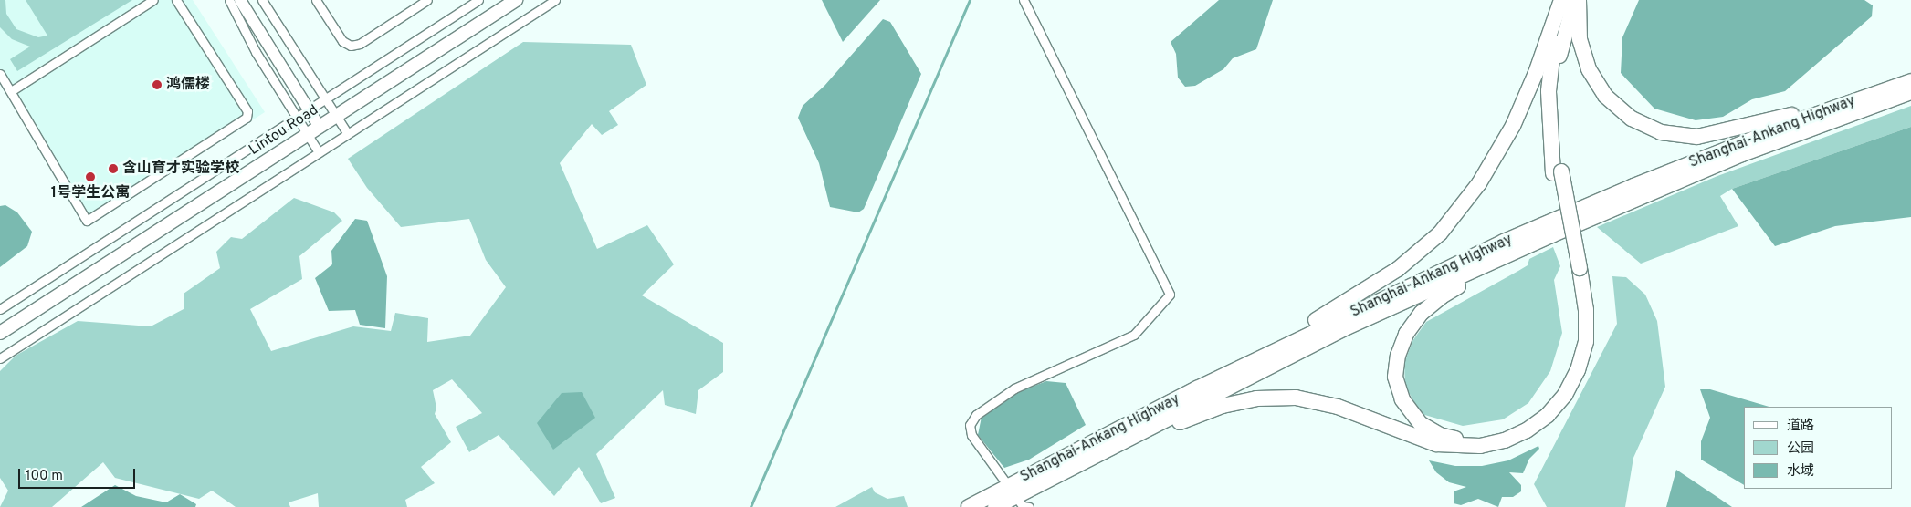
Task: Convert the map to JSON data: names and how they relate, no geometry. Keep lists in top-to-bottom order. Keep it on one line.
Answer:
{"streets":{"highway":["Shanghai-Ankang Highway"],"main road":["Lintou Road"]},"places":["鸿儒楼","含山育才实验学校","1号学生公寓"],"legend":["道路","公园","水域"],"scale_bar":"100 m"}
